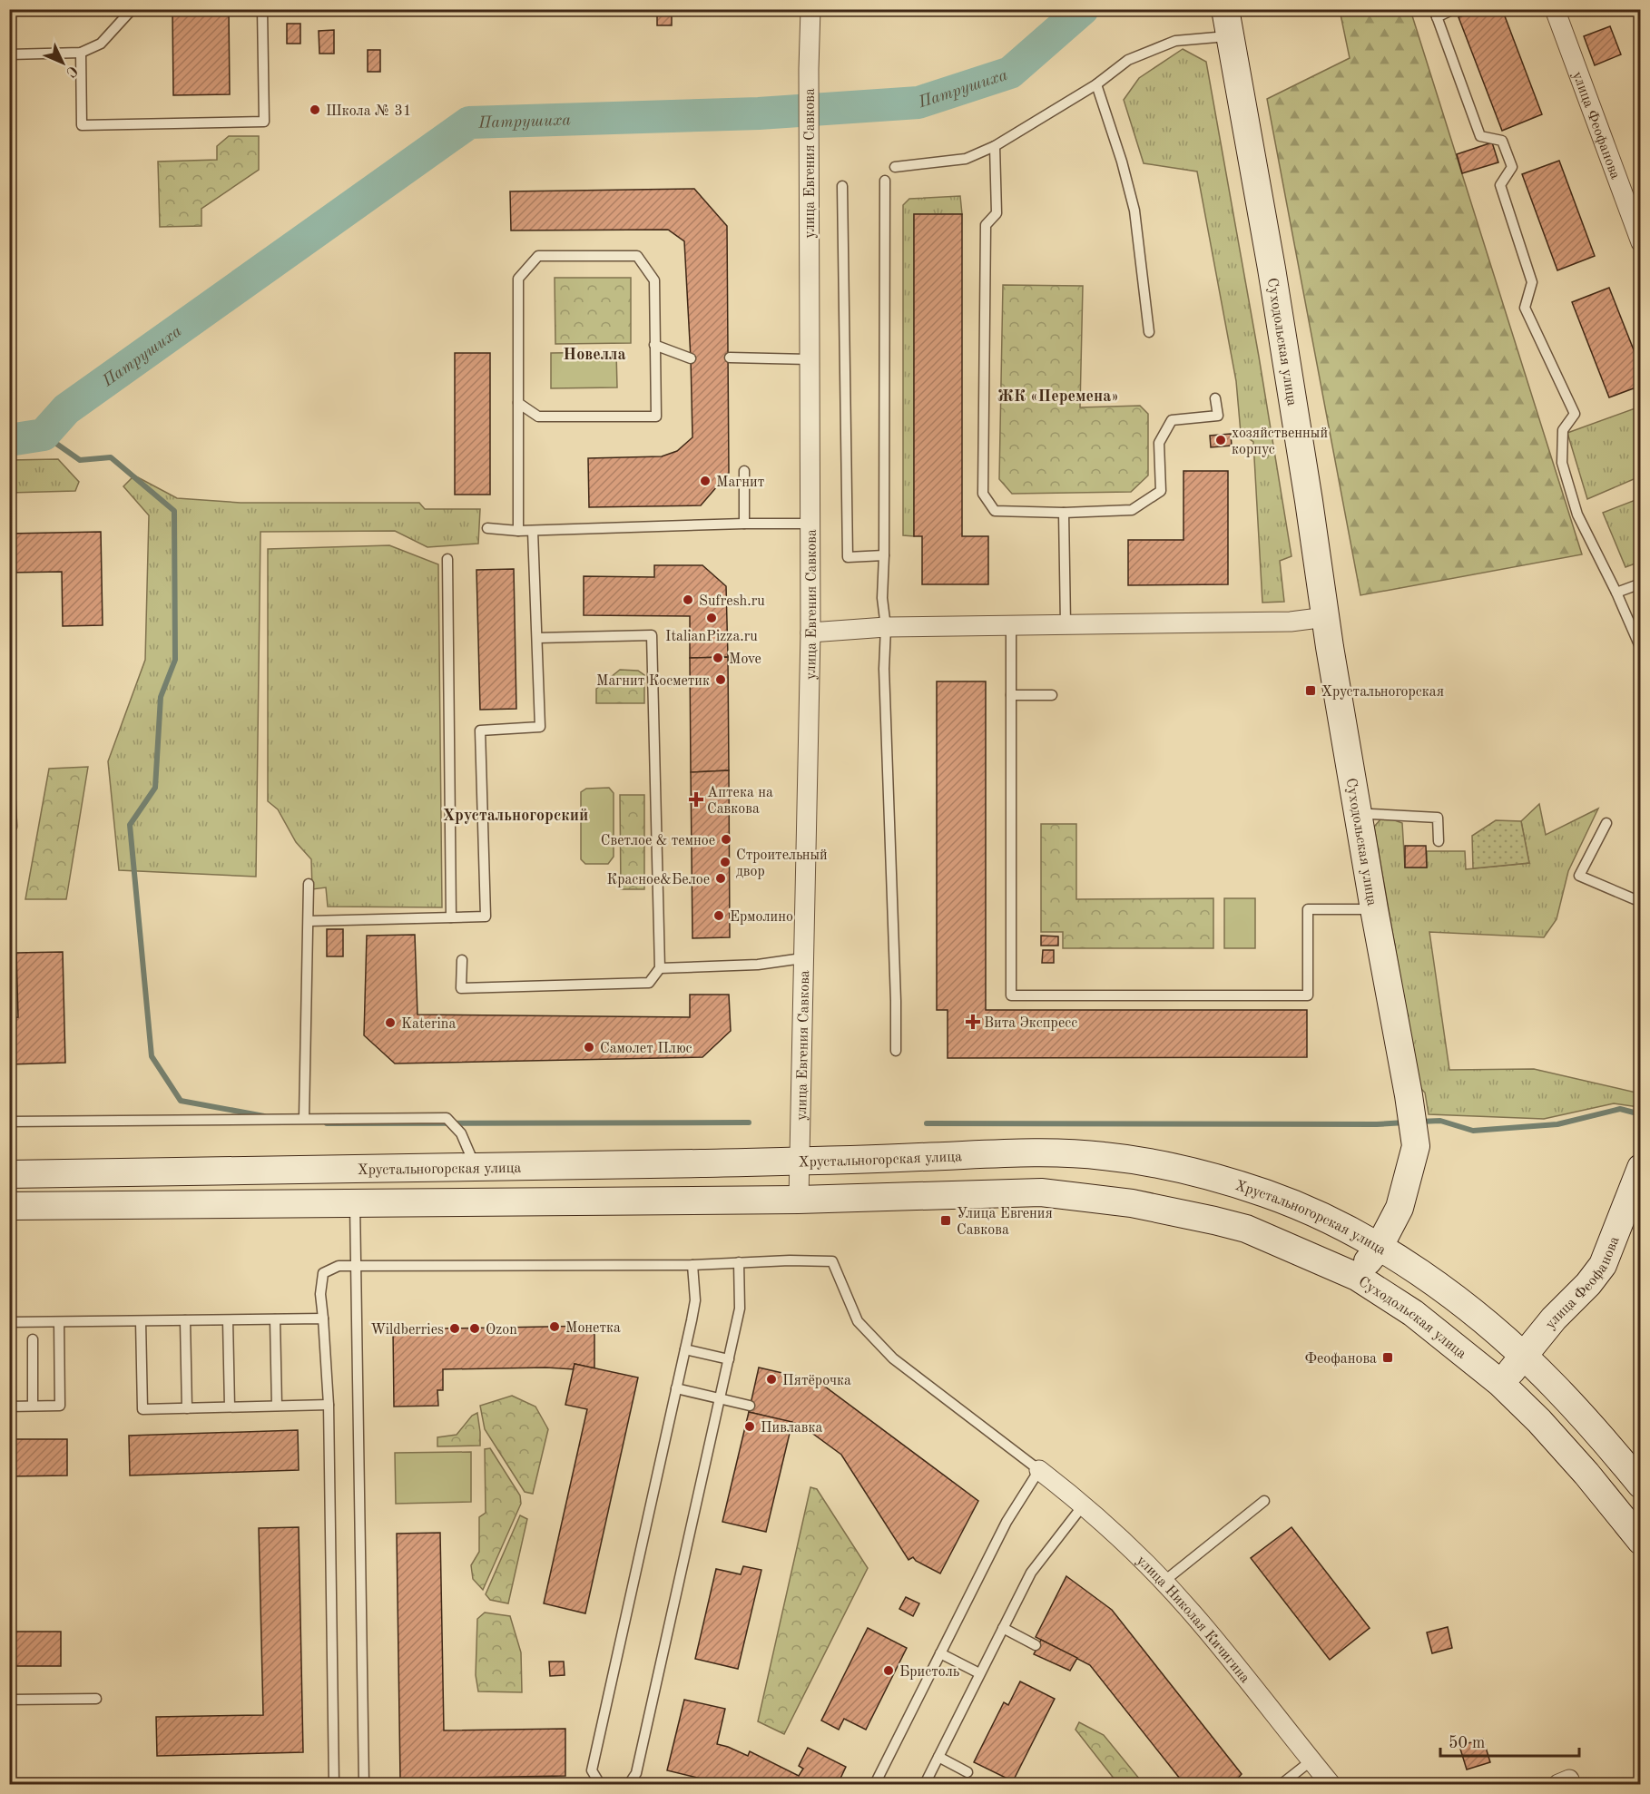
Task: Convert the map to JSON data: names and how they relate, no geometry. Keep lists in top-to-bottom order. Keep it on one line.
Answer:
{"streets":{"street":["улица Феофанова","улица Евгения Савкова","Суходольская улица","Хрустальногорская улица","улица Николая Кичигина"]},"crossings":[["улица Феофанова","Суходольская улица"],["улица Феофанова","Хрустальногорская улица"],["улица Евгения Савкова","Хрустальногорская улица"],["Суходольская улица","Хрустальногорская улица"]],"districts":["Новелла","ЖК «Перемена»","Хрустальногорский"],"water":["Патрушиха"],"places":{"other":["Школа № 31","хозяйственный корпус","Магнит","Sufresh.ru","ItalianPizza.ru","Move","Магнит Косметик","Светлое & темное","Строительный двор","Красное&Белое","Ермолино","Katerina","Самолет Плюс","Монетка","Wildberries","Ozon","Пятёрочка","Пивлавка","Бристоль"],"transit":["Хрустальногорская","Улица Евгения Савкова","Феофанова"],"health":["Аптека на Савкова","Вита Экспресс"]},"scale_bar":"50 m","north":"bottom right"}
